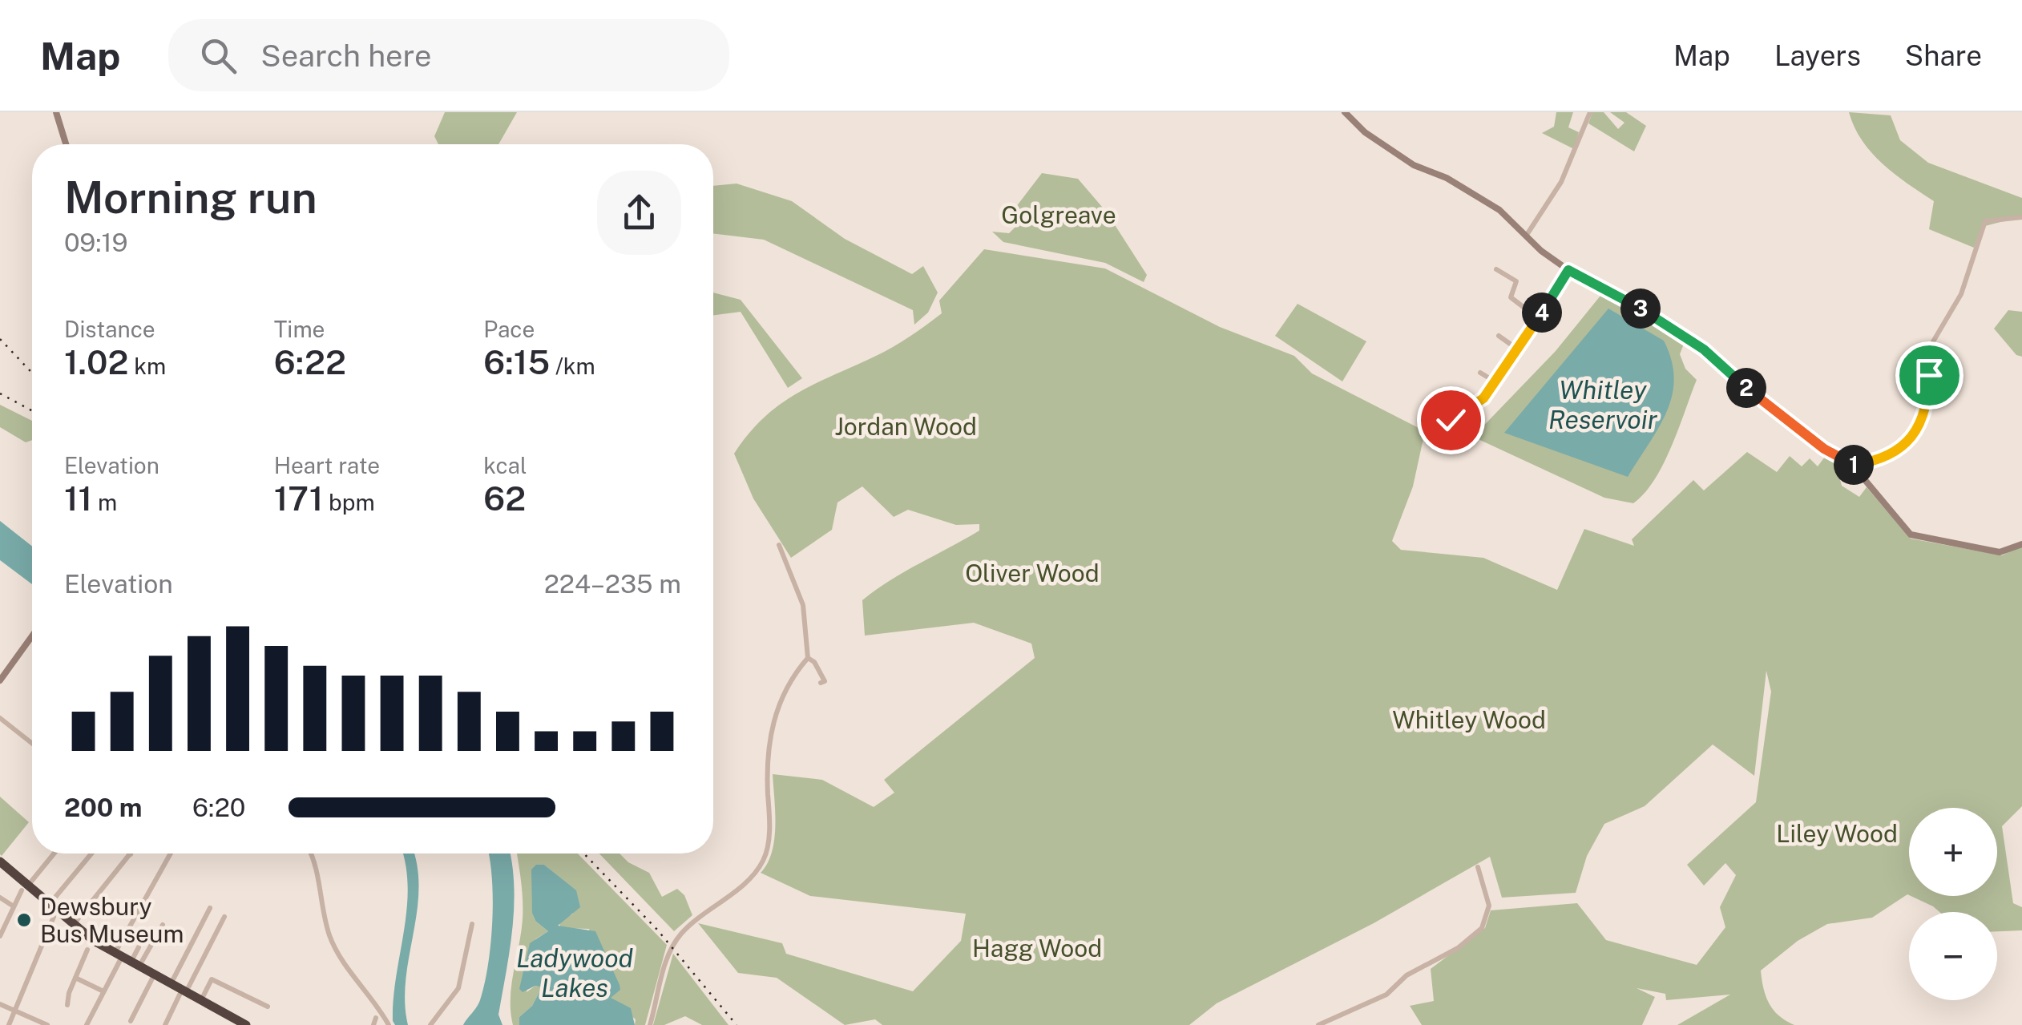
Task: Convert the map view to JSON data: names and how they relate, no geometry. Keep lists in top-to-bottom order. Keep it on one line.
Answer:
{"water":["Whitley Reservoir","Ladywood Lakes"],"parks":["Golgreave","Jordan Wood","Oliver Wood","Whitley Wood","Liley Wood","Hagg Wood"],"places":["Dewsbury Bus Museum"],"page":{"header":"Map","search":"Search here","nav":["Map","Layers","Share"],"heading":["Morning run","09:19"],"stats":[["Distance","1.02 km"],["Time","6:22"],["Pace","6:15 /km"],["Elevation","11 m"],["Heart rate","171 bpm"],["kcal","62"]],"pins":["3","4","2","1"],"chart":["Elevation","224–235 m"],"list":[{"name":"200 m","note":"6:20"}],"map_buttons":["+","−"]}}
